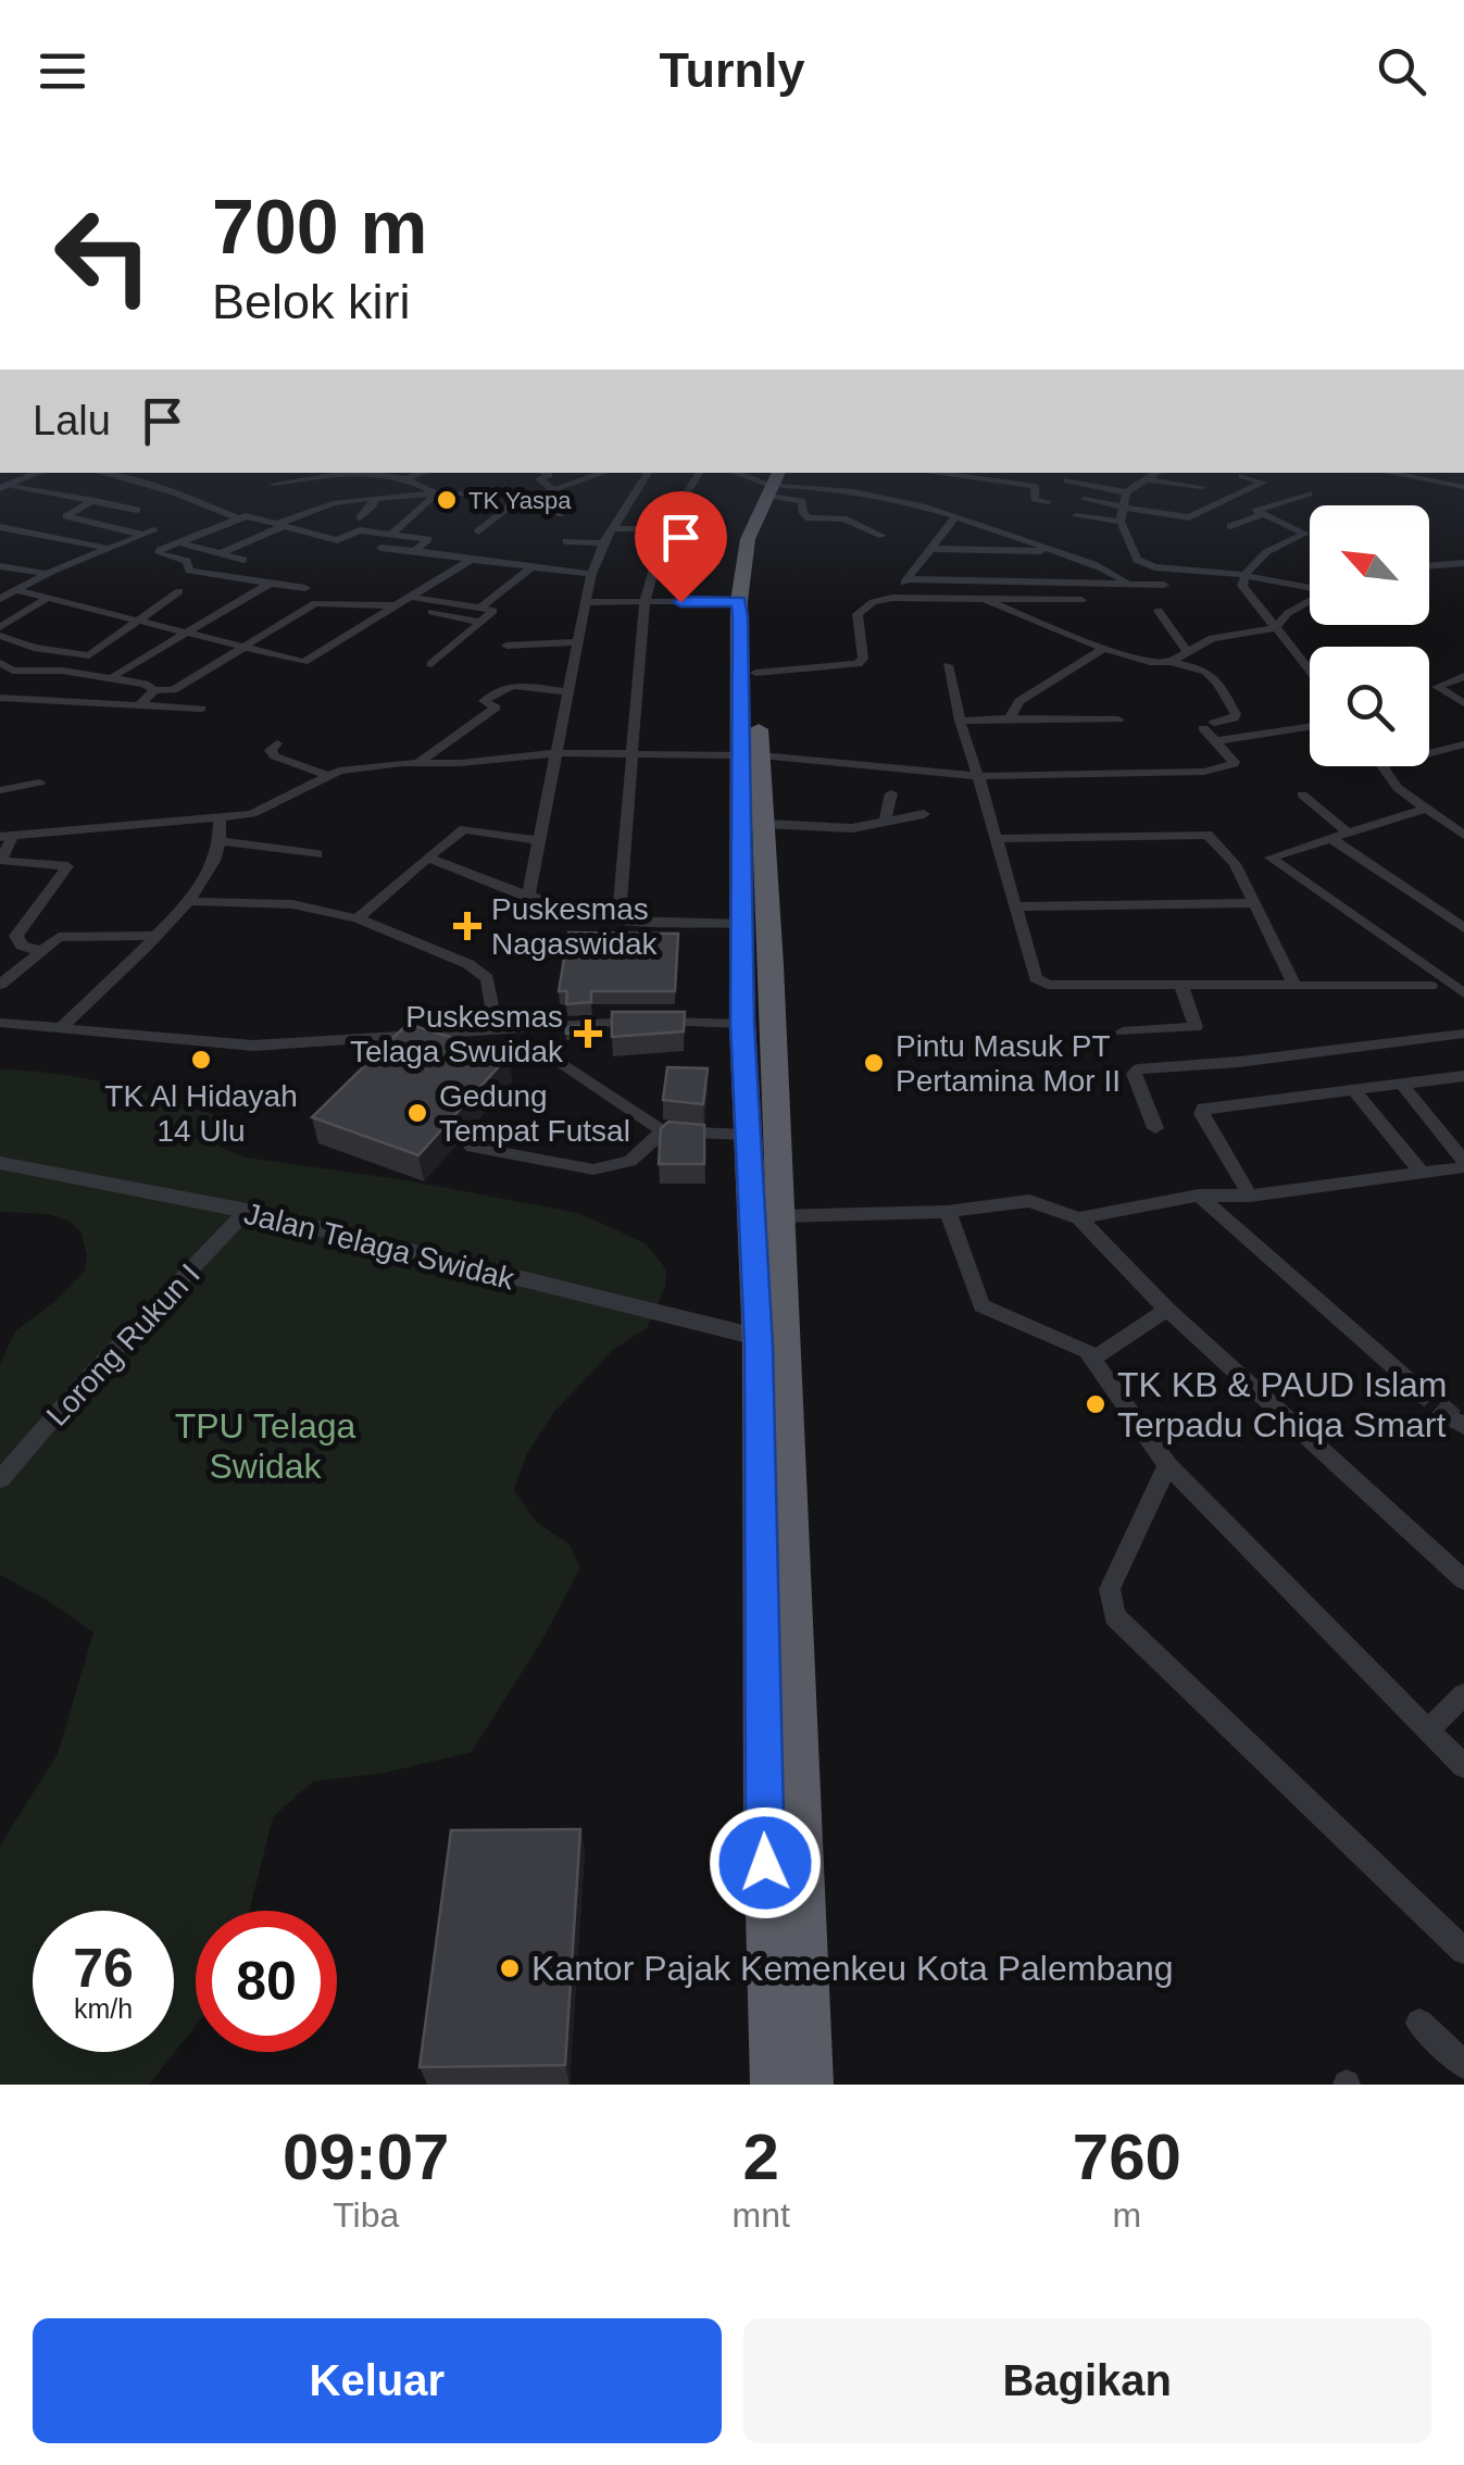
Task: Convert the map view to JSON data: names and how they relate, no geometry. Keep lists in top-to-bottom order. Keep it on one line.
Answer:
{"streets":{"street":["Jalan Telaga Swidak","Lorong Rukun I"]},"crossings":[["Jalan Telaga Swidak","Lorong Rukun I"]],"parks":["TPU Telaga Swidak"],"places":{"other":["TK Yaspa","TK Al Hidayah 14 Ulu","Pintu Masuk PT Pertamina Mor II","Gedung Tempat Futsal","TK KB & PAUD Islam Terpadu Chiqa Smart","Kantor Pajak Kemenkeu Kota Palembang"],"health":["Puskesmas Nagaswidak","Puskesmas Telaga Swuidak"]},"north":"top left","page":{"header":"Turnly","turn":["700 m","Belok kiri"],"then":"Lalu","speed":"76 km/h","limit":"80","eta":["09:07","Tiba","2","mnt","760","m"],"buttons":["Keluar","Bagikan"]}}
